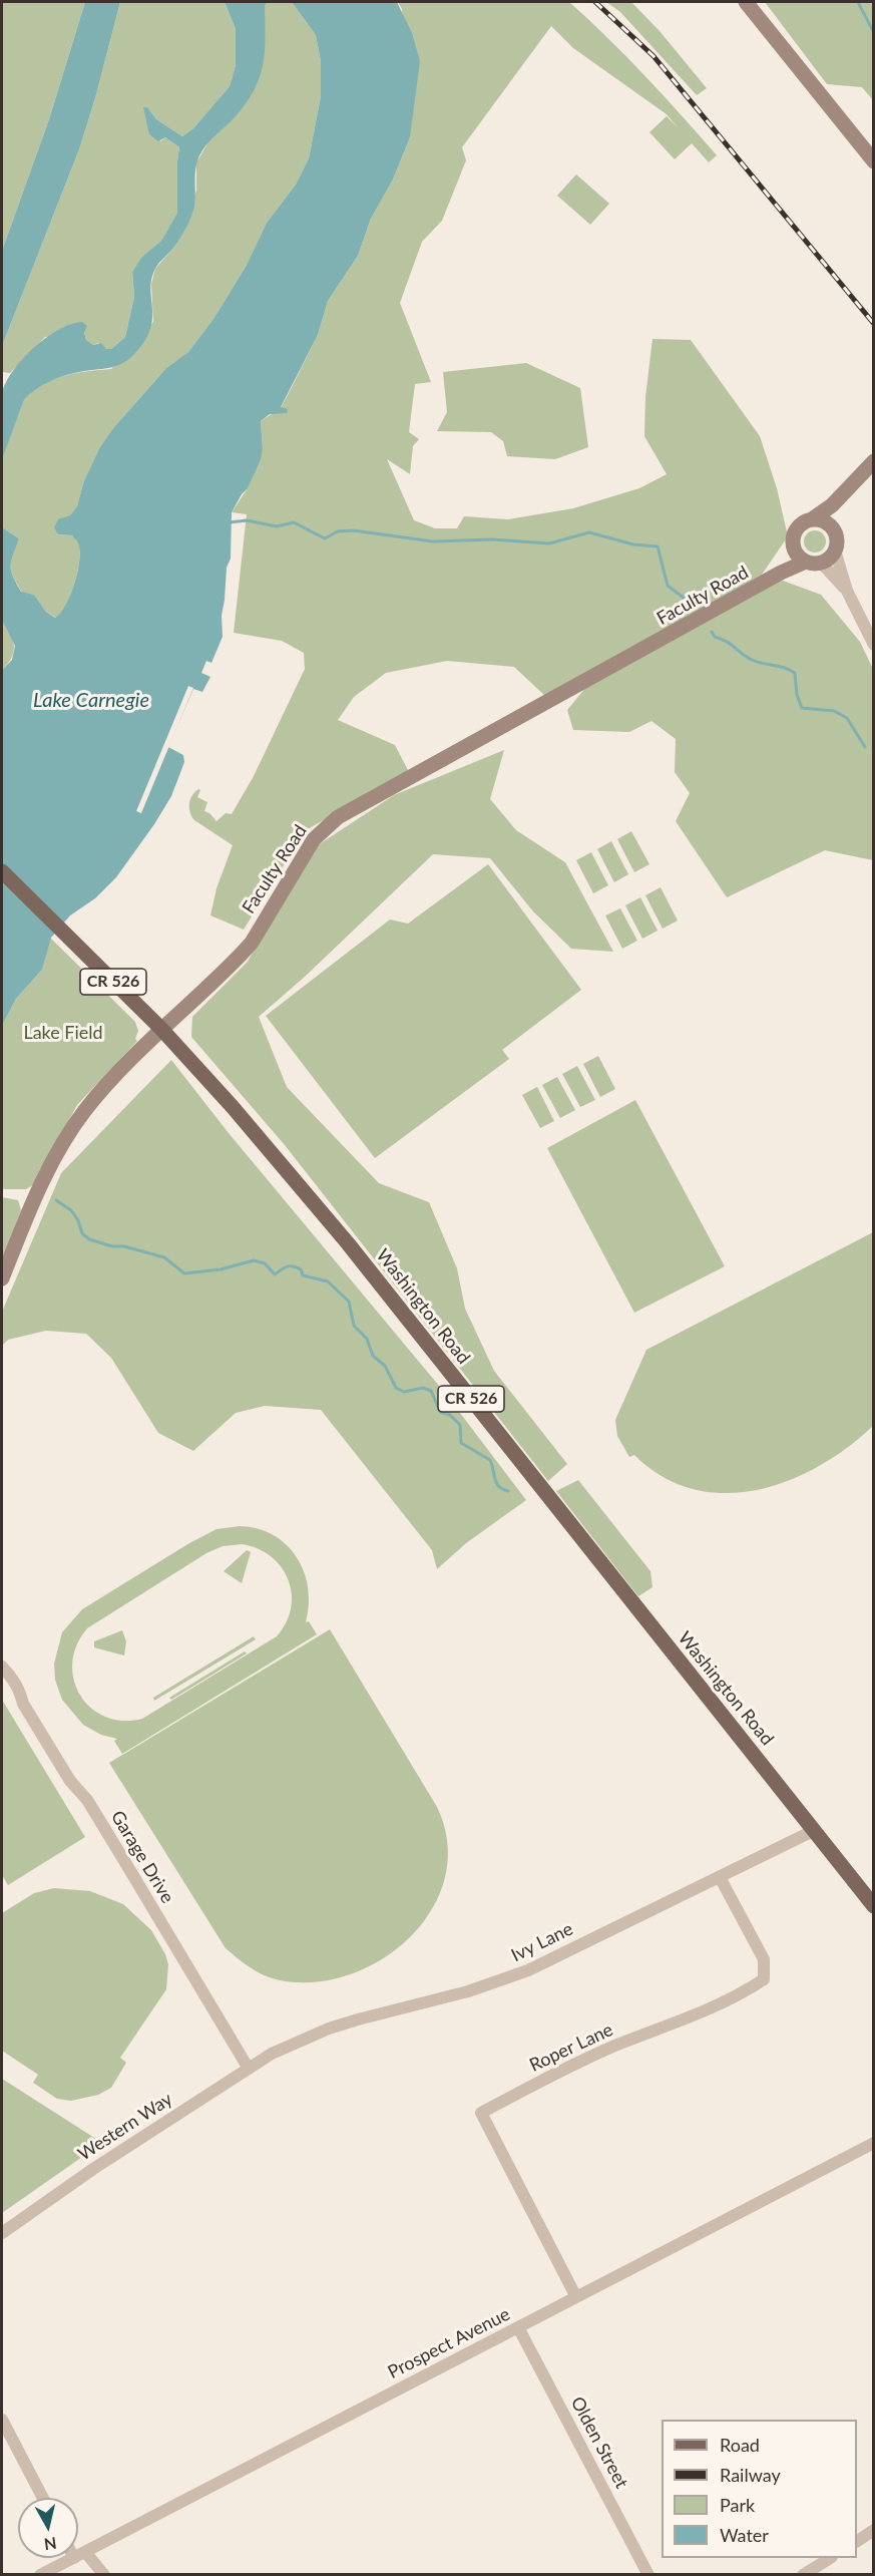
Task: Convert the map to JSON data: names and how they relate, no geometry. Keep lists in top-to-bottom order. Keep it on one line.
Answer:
{"streets":{"main road":["CR 526","Washington Road"],"street":["Faculty Road","Garage Drive","Ivy Lane","Roper Lane","Western Way","Prospect Avenue","Olden Street"]},"crossings":[["Faculty Road","Washington Road"],["Washington Road","Ivy Lane"],["Garage Drive","Western Way"],["Ivy Lane","Roper Lane"],["Ivy Lane","Western Way"],["Roper Lane","Prospect Avenue"],["Prospect Avenue","Olden Street"]],"water":["Lake Carnegie"],"parks":["Lake Field"],"legend":["Road","Railway","Park","Water"],"north":"bottom"}
